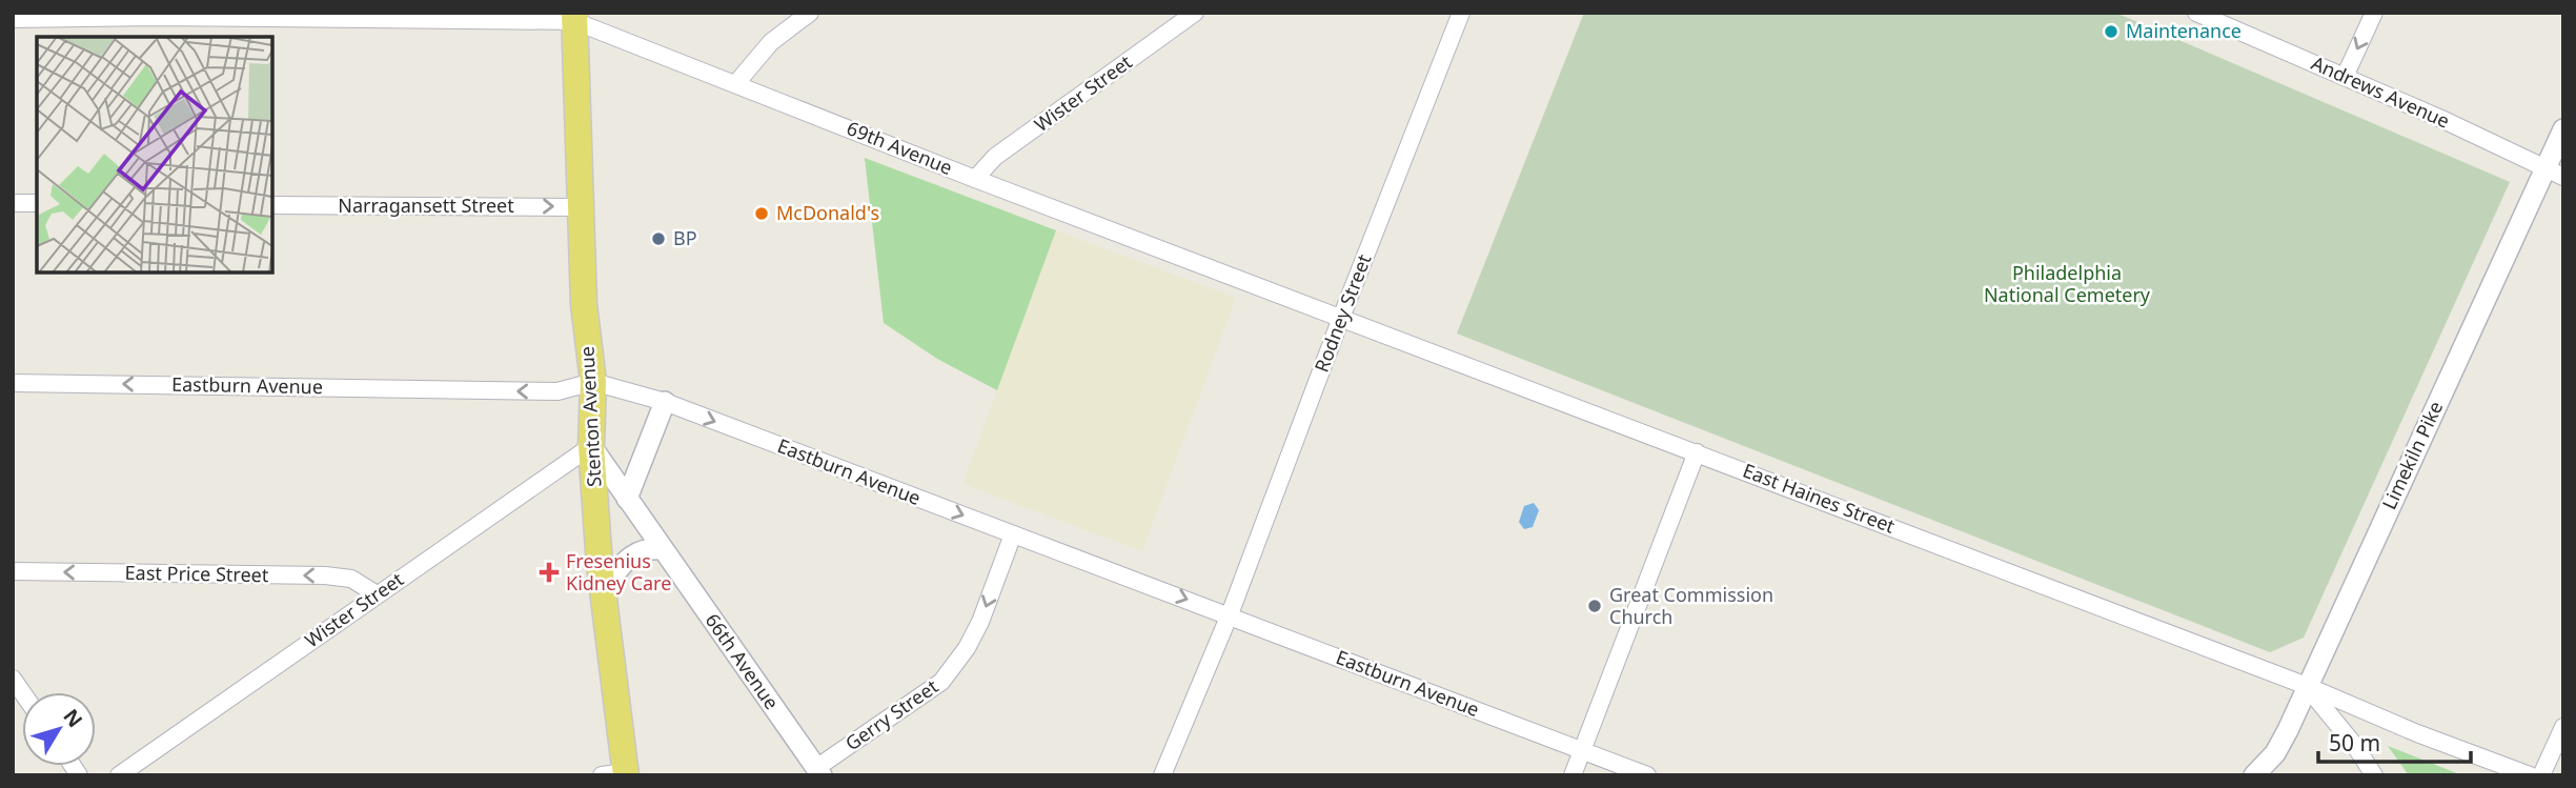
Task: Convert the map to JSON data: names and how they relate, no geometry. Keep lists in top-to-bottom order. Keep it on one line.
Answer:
{"streets":{"main road":["Stenton Avenue"],"street":["Andrews Avenue","Wister Street","69th Avenue","Narragansett Street","Rodney Street","Eastburn Avenue","Limekiln Pike","East Haines Street","East Price Street","66th Avenue","Gerry Street"]},"crossings":[["Andrews Avenue","Limekiln Pike"],["Wister Street","69th Avenue"],["Wister Street","Stenton Avenue"],["Wister Street","East Price Street"],["Wister Street","66th Avenue"],["69th Avenue","Stenton Avenue"],["69th Avenue","East Haines Street"],["Narragansett Street","Stenton Avenue"],["Rodney Street","Eastburn Avenue"],["Rodney Street","East Haines Street"],["Eastburn Avenue","Stenton Avenue"],["Eastburn Avenue","Gerry Street"],["Stenton Avenue","66th Avenue"],["Limekiln Pike","East Haines Street"],["66th Avenue","Gerry Street"]],"one_way":["Narragansett Street","East Price Street","Gerry Street"],"parks":["Philadelphia National Cemetery"],"places":{"other":["Maintenance","McDonald's","BP","Great Commission Church"],"health":["Fresenius Kidney Care"]},"scale_bar":"50 m","north":"top right"}
